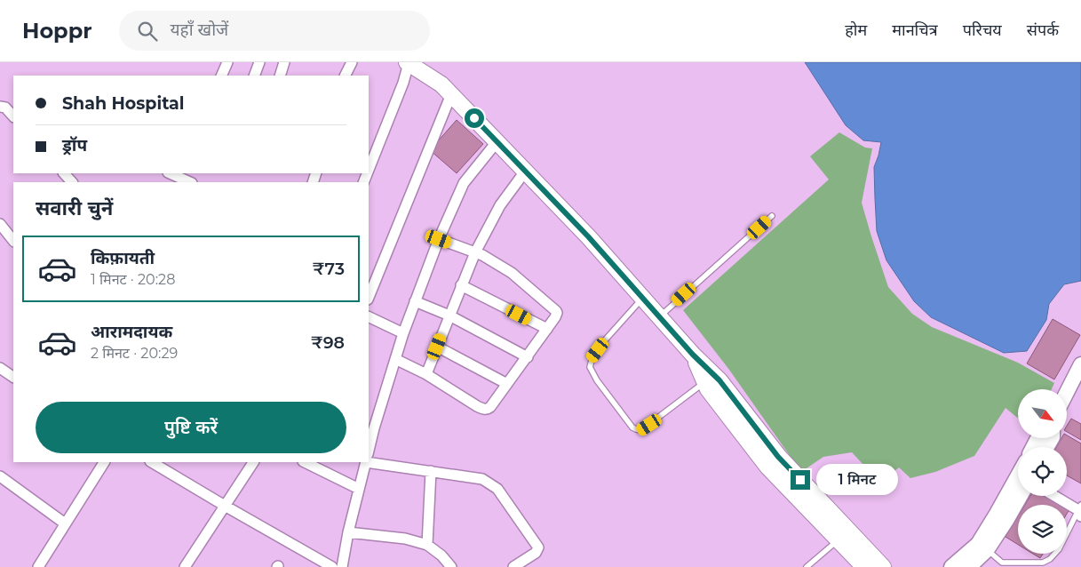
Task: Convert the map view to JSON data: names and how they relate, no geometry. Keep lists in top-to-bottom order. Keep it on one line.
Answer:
{"north":"bottom right","page":{"header":"Hoppr","search":"यहाँ खोजें","nav":["होम","मानचित्र","परिचय","संपर्क"],"banner":["Shah Hospital","ड्रॉप"],"heading":"सवारी चुनें","list":[{"name":"किफ़ायती","note":"1 मिनट · 20:28","value":"₹73"},{"name":"आरामदायक","note":"2 मिनट · 20:29","value":"₹98"}],"buttons":"पुष्टि करें","bubble":"1 मिनट"}}
